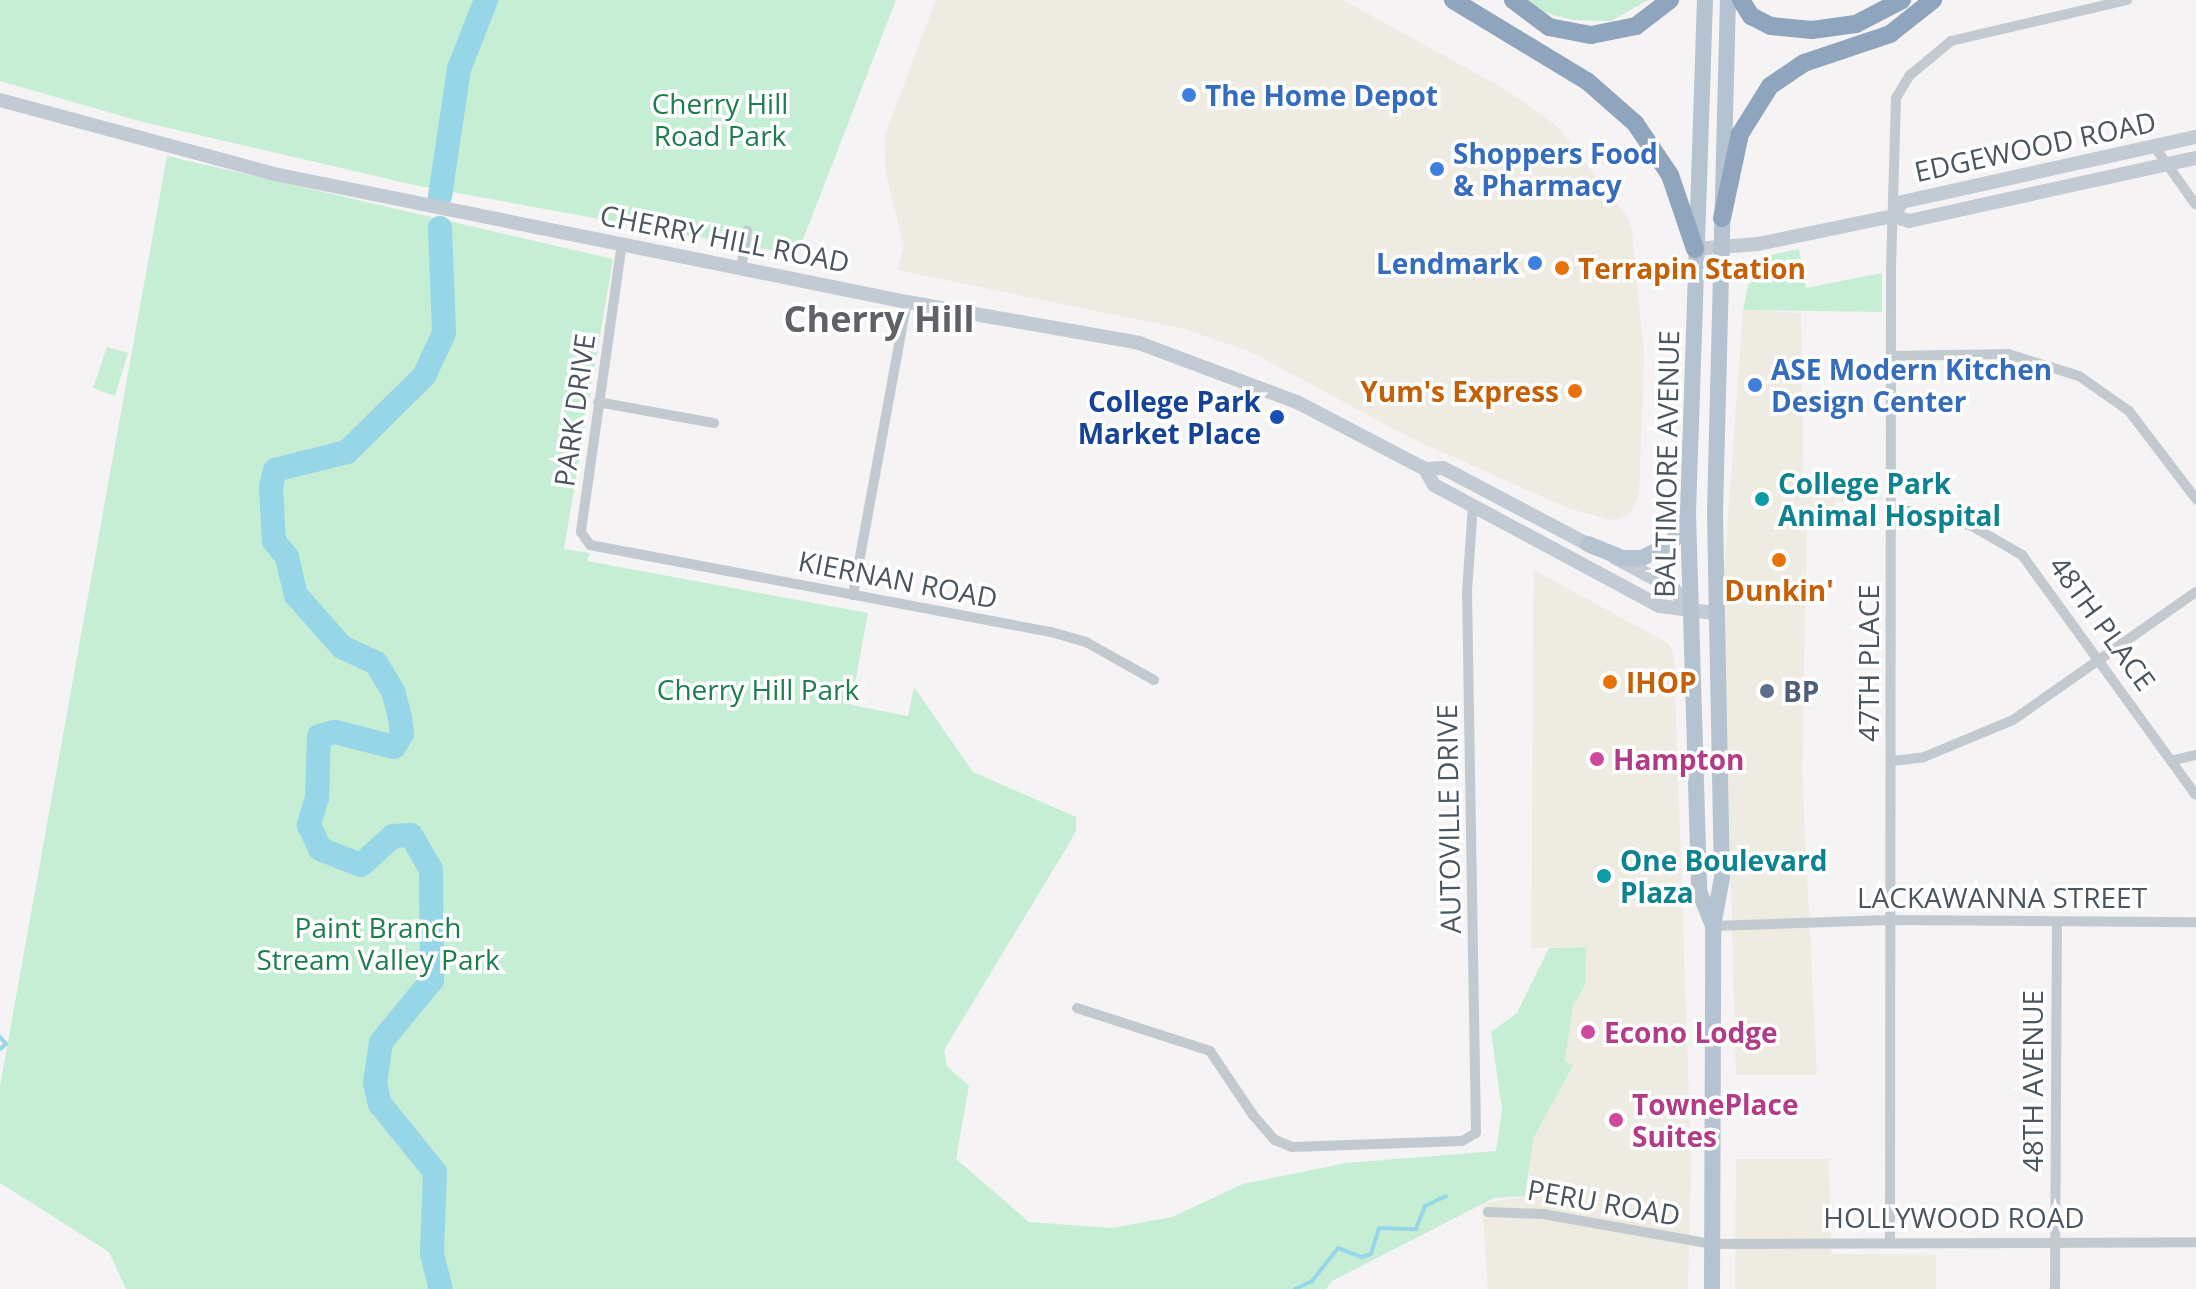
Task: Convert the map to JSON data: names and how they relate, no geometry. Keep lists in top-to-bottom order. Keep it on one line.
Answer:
{"streets":{"main road":["EDGEWOOD ROAD","CHERRY HILL ROAD","BALTIMORE AVENUE"],"street":["PARK DRIVE","KIERNAN ROAD","48TH PLACE","47TH PLACE","AUTOVILLE DRIVE","LACKAWANNA STREET","48TH AVENUE","PERU ROAD","HOLLYWOOD ROAD"]},"crossings":[["EDGEWOOD ROAD","BALTIMORE AVENUE"],["EDGEWOOD ROAD","47TH PLACE"],["CHERRY HILL ROAD","PARK DRIVE"],["CHERRY HILL ROAD","BALTIMORE AVENUE"],["CHERRY HILL ROAD","AUTOVILLE DRIVE"],["PARK DRIVE","KIERNAN ROAD"],["BALTIMORE AVENUE","LACKAWANNA STREET"],["BALTIMORE AVENUE","PERU ROAD"],["BALTIMORE AVENUE","HOLLYWOOD ROAD"],["48TH PLACE","47TH PLACE"],["47TH PLACE","LACKAWANNA STREET"],["47TH PLACE","HOLLYWOOD ROAD"],["LACKAWANNA STREET","48TH AVENUE"],["48TH AVENUE","HOLLYWOOD ROAD"],["PERU ROAD","HOLLYWOOD ROAD"]],"districts":["Cherry Hill"],"parks":["Cherry Hill Road Park","Cherry Hill Park","Paint Branch Stream Valley Park"],"places":["The Home Depot","Shoppers Food & Pharmacy","Lendmark","Terrapin Station","ASE Modern Kitchen Design Center","Yum's Express","College Park Market Place","College Park Animal Hospital","Dunkin'","IHOP","BP","Hampton","One Boulevard Plaza","Econo Lodge","TownePlace Suites"]}
